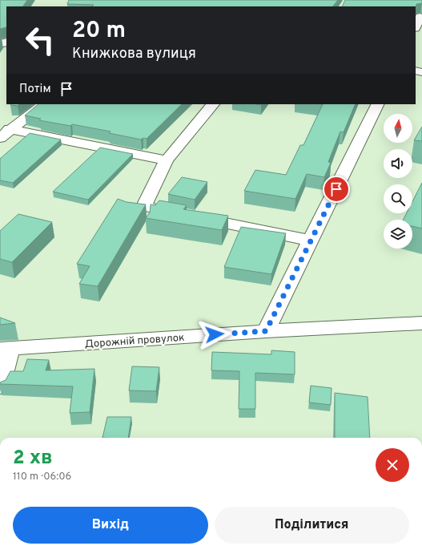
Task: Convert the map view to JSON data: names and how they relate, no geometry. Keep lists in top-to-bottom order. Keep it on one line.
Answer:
{"streets":{"street":["Дорожній провулок"]},"north":"top","page":{"turn":["20 m","Книжкова вулиця"],"then":"Потім","heading":["2 хв","110 m · 06:06"],"buttons":["Вихід","Поділитися"]}}
